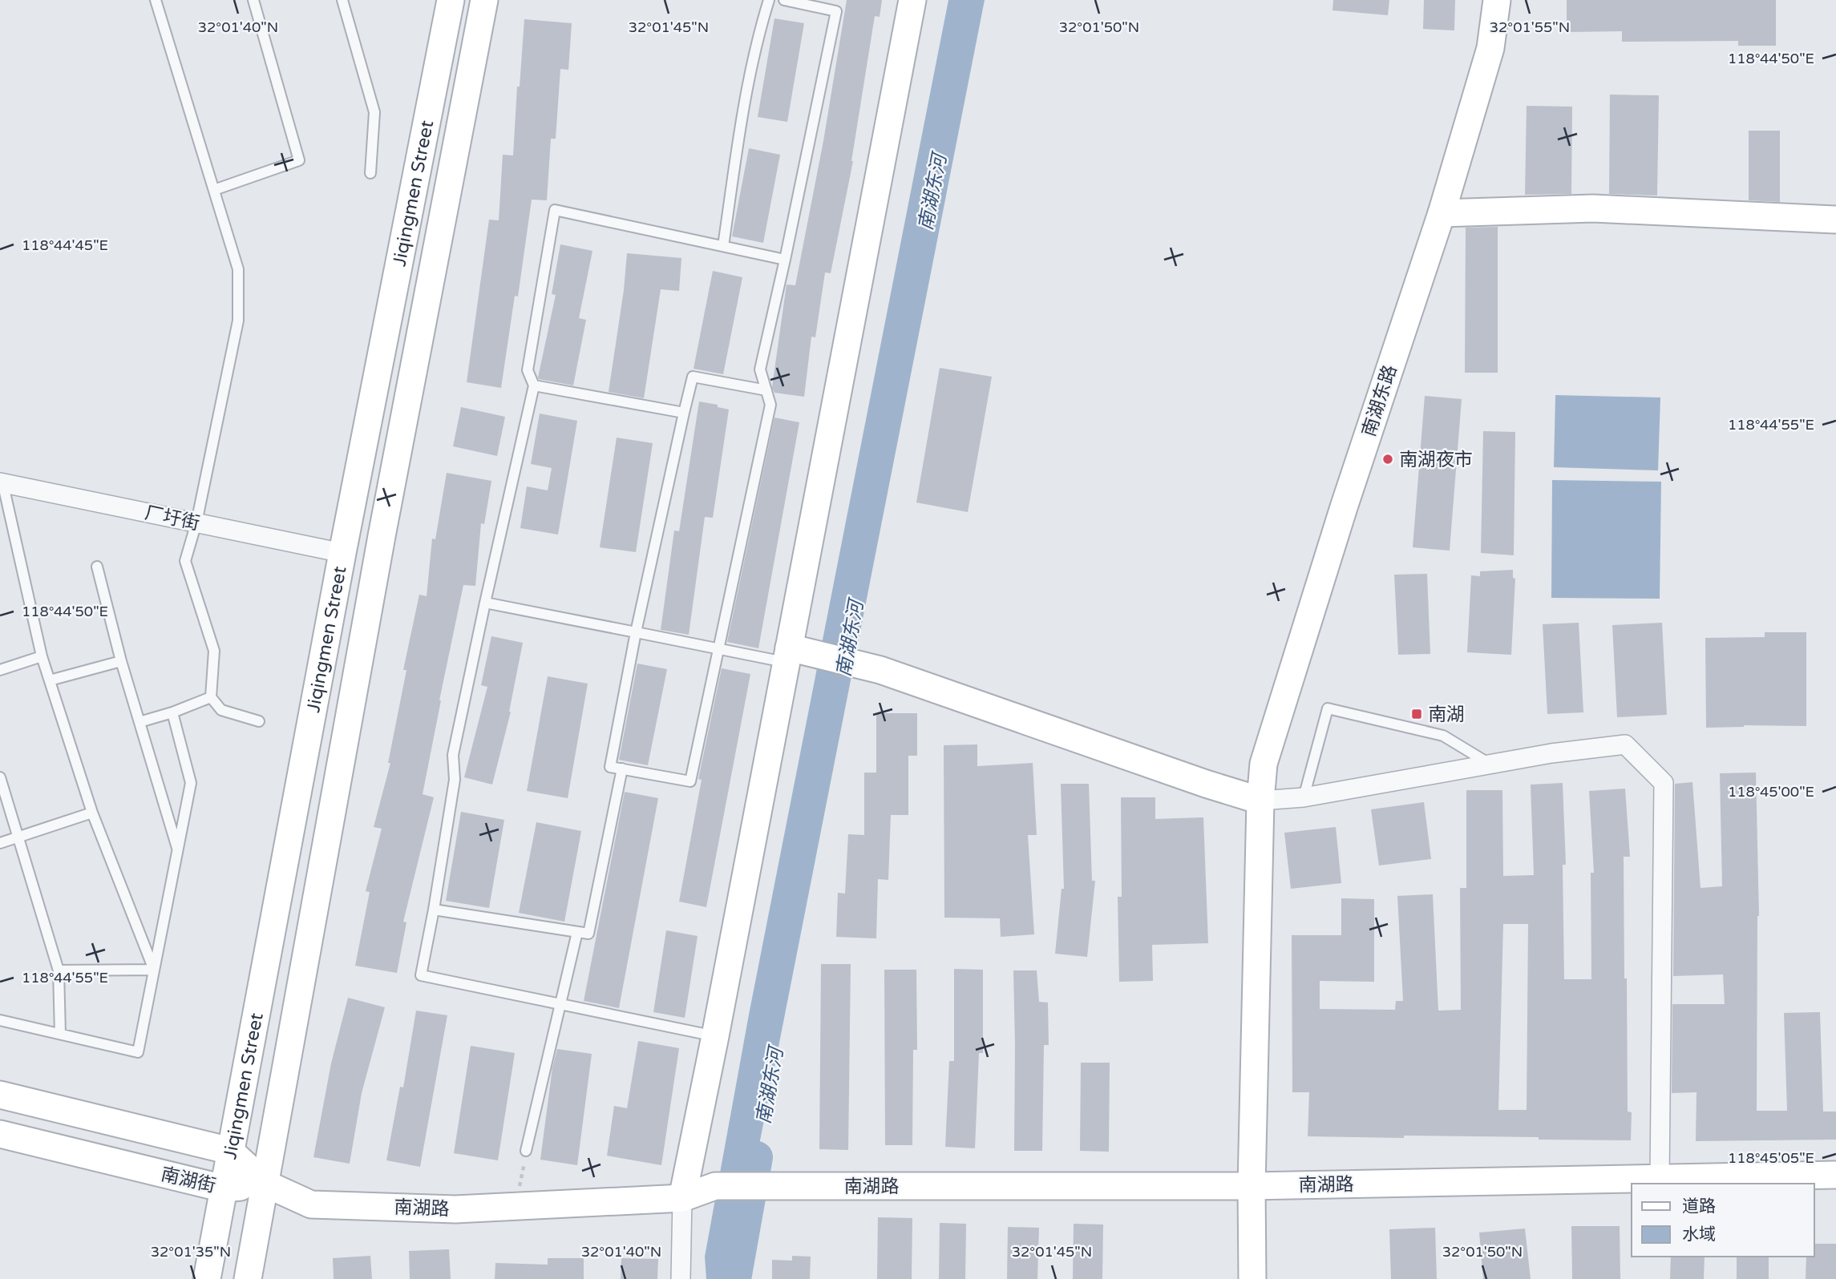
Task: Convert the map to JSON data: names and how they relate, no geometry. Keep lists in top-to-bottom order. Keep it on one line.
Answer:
{"streets":{"street":["Jiqingmen Street","南湖东路","厂圩街","南湖街","南湖路"]},"crossings":[["Jiqingmen Street","厂圩街"],["Jiqingmen Street","南湖街"],["Jiqingmen Street","南湖路"],["南湖东路","南湖路"],["南湖街","南湖路"]],"water":["南湖东河"],"places":{"other":["南湖夜市"],"transit":["南湖"]},"legend":["道路","水域"],"coordinates":["32°01'40\"N","32°01'45\"N","32°01'50\"N","32°01'55\"N","118°44'50\"E","118°44'45\"E","118°44'55\"E","118°45'00\"E","118°45'05\"E","32°01'35\"N"]}
